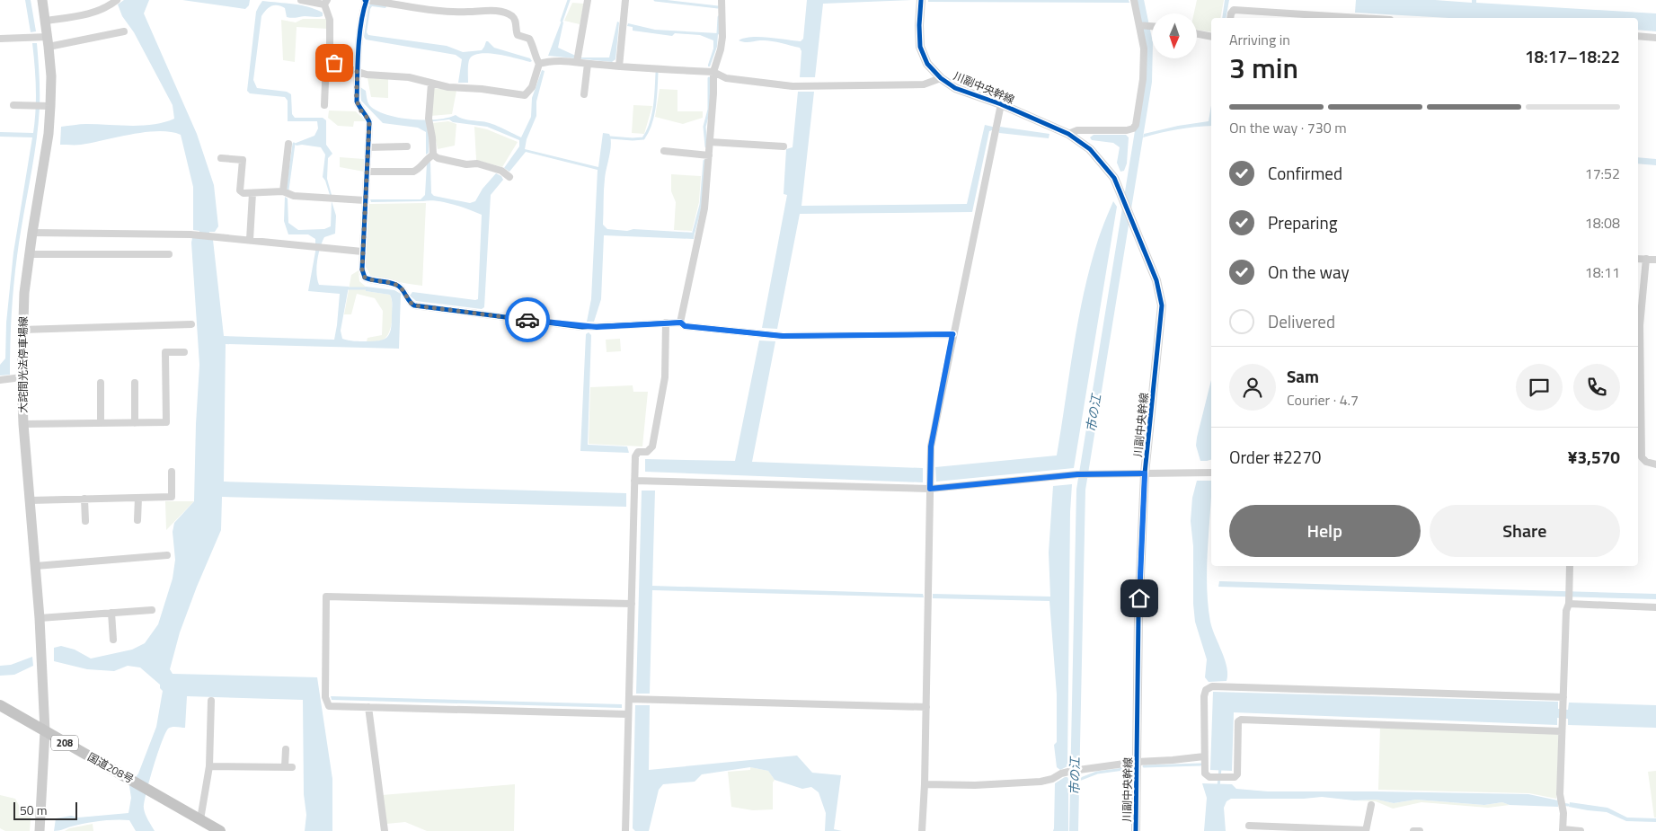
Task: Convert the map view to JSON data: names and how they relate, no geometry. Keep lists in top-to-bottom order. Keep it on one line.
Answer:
{"streets":{"highway":["208","国道208号"],"main road":["大詫間光法停車場線"],"street":["川副中央幹線"]},"crossings":[["大詫間光法停車場線","国道208号"]],"water":["市の江"],"scale_bar":"50 m","north":"bottom","page":{"heading":["3 min","Arriving in","18:17–18:22"],"panel":["Sam","Courier · 4.7","Order #2270","¥3,570"],"bar":"On the way · 730 m","list":[["Confirmed","17:52"],["Preparing","18:08"],["On the way","18:11"],"Delivered"],"buttons":["Help","Share"],"scale":"50 m"}}
